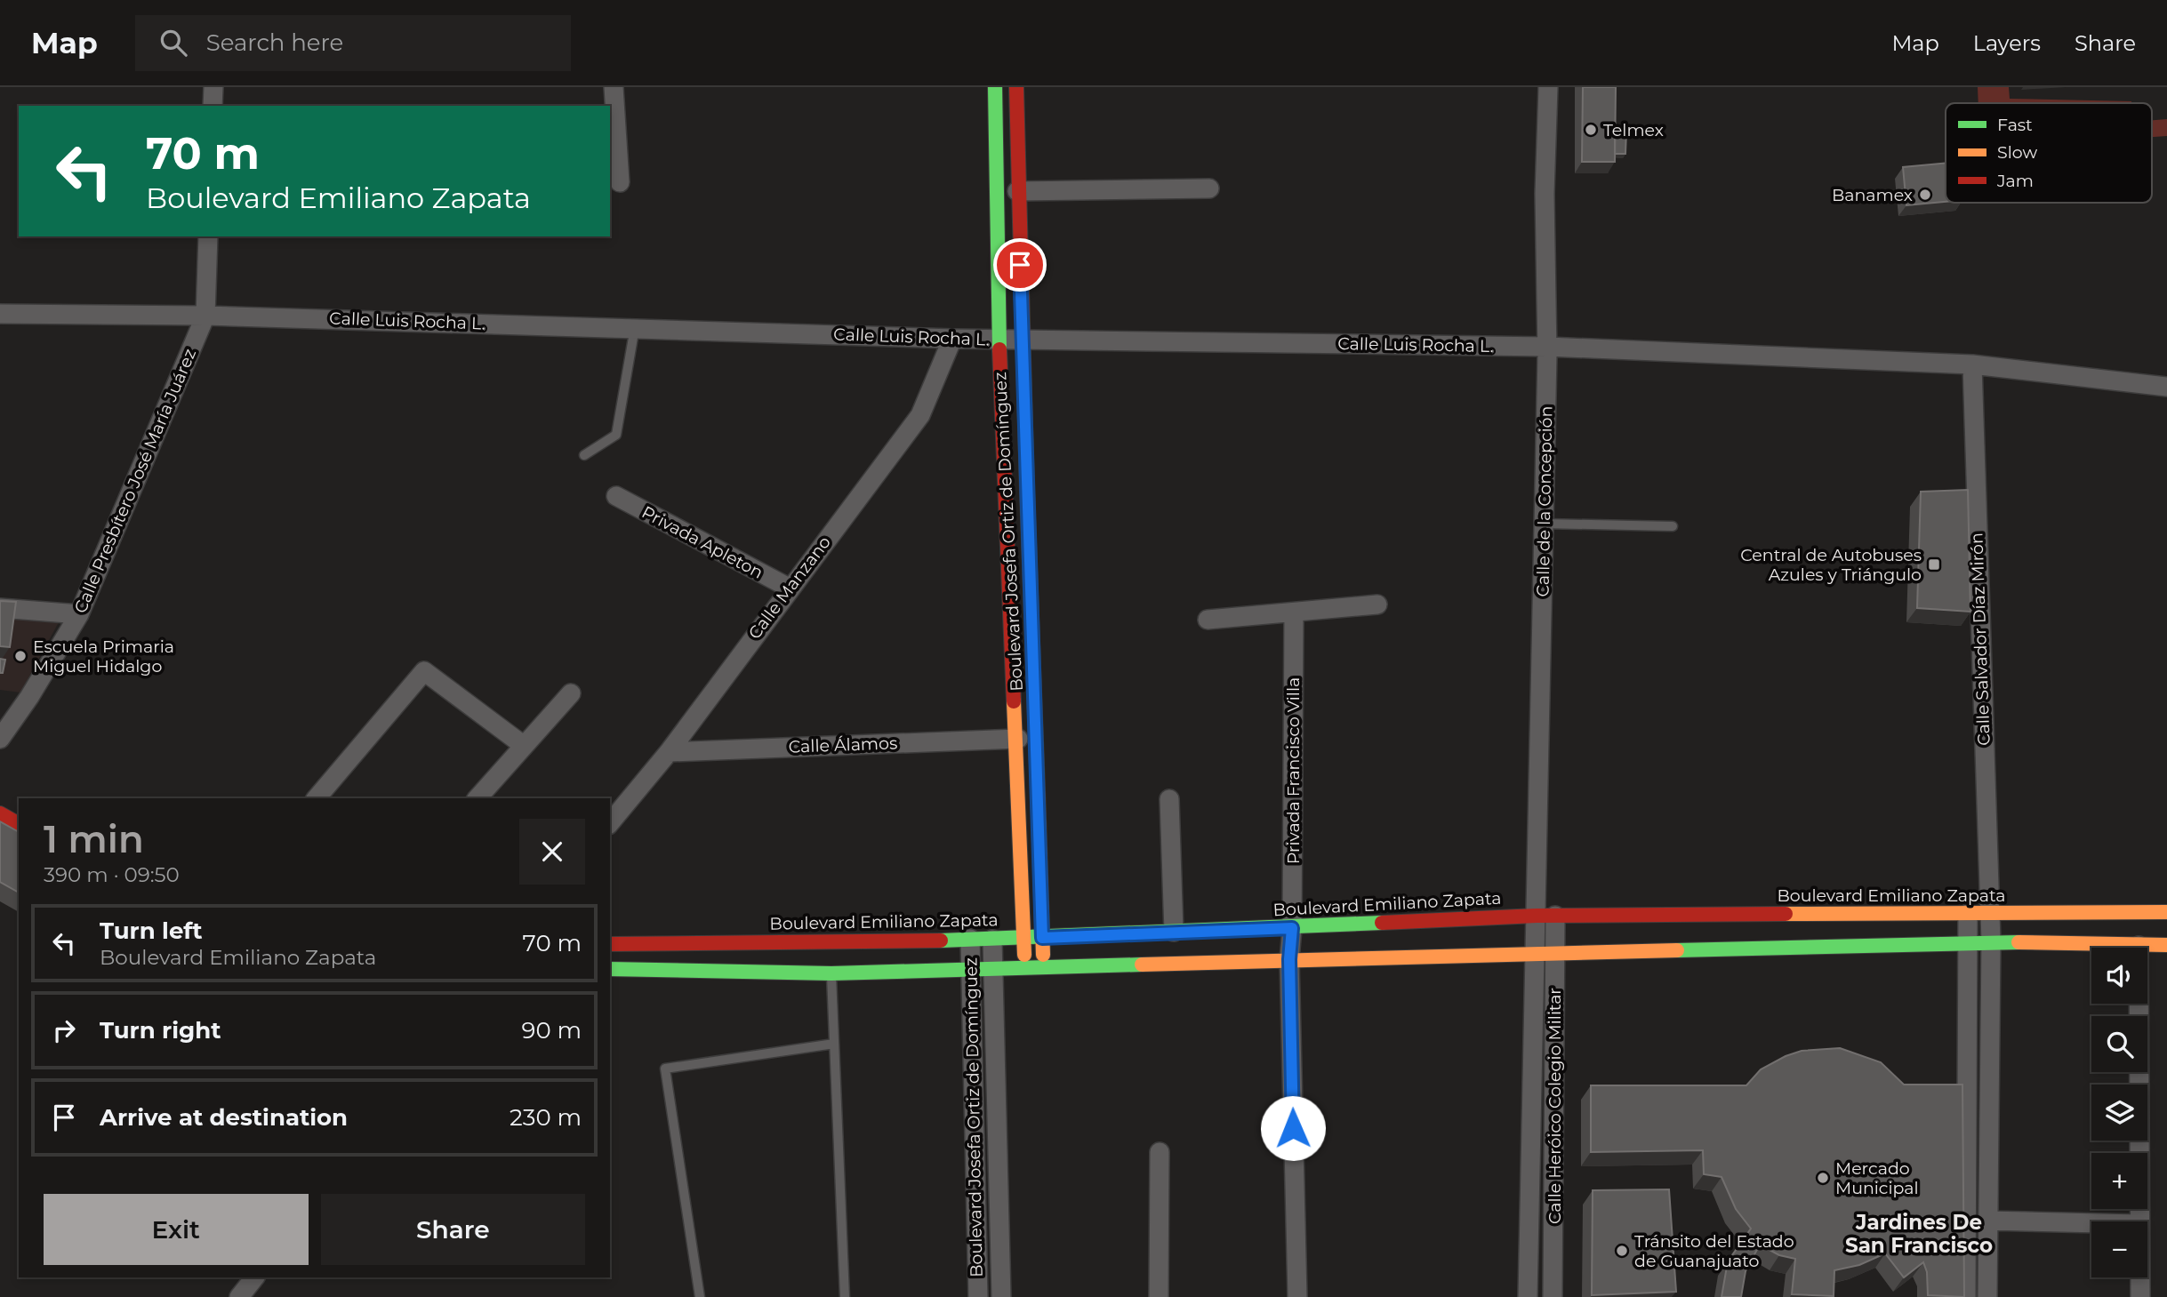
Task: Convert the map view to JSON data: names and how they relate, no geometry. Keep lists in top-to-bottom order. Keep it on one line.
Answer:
{"streets":{"street":["Calle Luis Rocha L.","Calle Presbítero José María Juárez","Calle de la Concepción","Boulevard Josefa Ortiz de Domínguez","Privada Apleton","Calle Manzano","Calle Salvador Díaz Mirón","Calle Álamos","Privada Francisco Villa","Boulevard Emiliano Zapata","Calle Heróico Colegio Militar"]},"crossings":[["Calle Luis Rocha L.","Calle Presbítero José María Juárez"],["Calle Luis Rocha L.","Calle de la Concepción"],["Calle Luis Rocha L.","Boulevard Josefa Ortiz de Domínguez"],["Calle Luis Rocha L.","Calle Manzano"],["Calle Luis Rocha L.","Calle Salvador Díaz Mirón"],["Calle de la Concepción","Boulevard Emiliano Zapata"],["Calle de la Concepción","Calle Heróico Colegio Militar"],["Boulevard Josefa Ortiz de Domínguez","Calle Álamos"],["Boulevard Josefa Ortiz de Domínguez","Boulevard Emiliano Zapata"],["Privada Apleton","Calle Manzano"],["Calle Manzano","Calle Álamos"],["Calle Salvador Díaz Mirón","Boulevard Emiliano Zapata"],["Privada Francisco Villa","Boulevard Emiliano Zapata"],["Boulevard Emiliano Zapata","Calle Heróico Colegio Militar"]],"districts":["Jardines De San Francisco"],"places":{"other":["Telmex","Banamex","Escuela Primaria Miguel Hidalgo","Mercado Municipal","Tránsito del Estado de Guanajuato"],"transit":["Central de Autobuses Azules y Triángulo"]},"legend":["Fast","Slow","Jam"],"page":{"header":"Map","search":"Search here","nav":["Map","Layers","Share"],"turn":["70 m","Boulevard Emiliano Zapata"],"heading":["1 min","390 m · 09:50"],"list":[{"name":"Turn left","note":"Boulevard Emiliano Zapata","value":"70 m"},{"name":"Turn right","value":"90 m"},{"name":"Arrive at destination","value":"230 m"}],"map_buttons":["+","−"],"buttons":["Exit","Share"]}}
